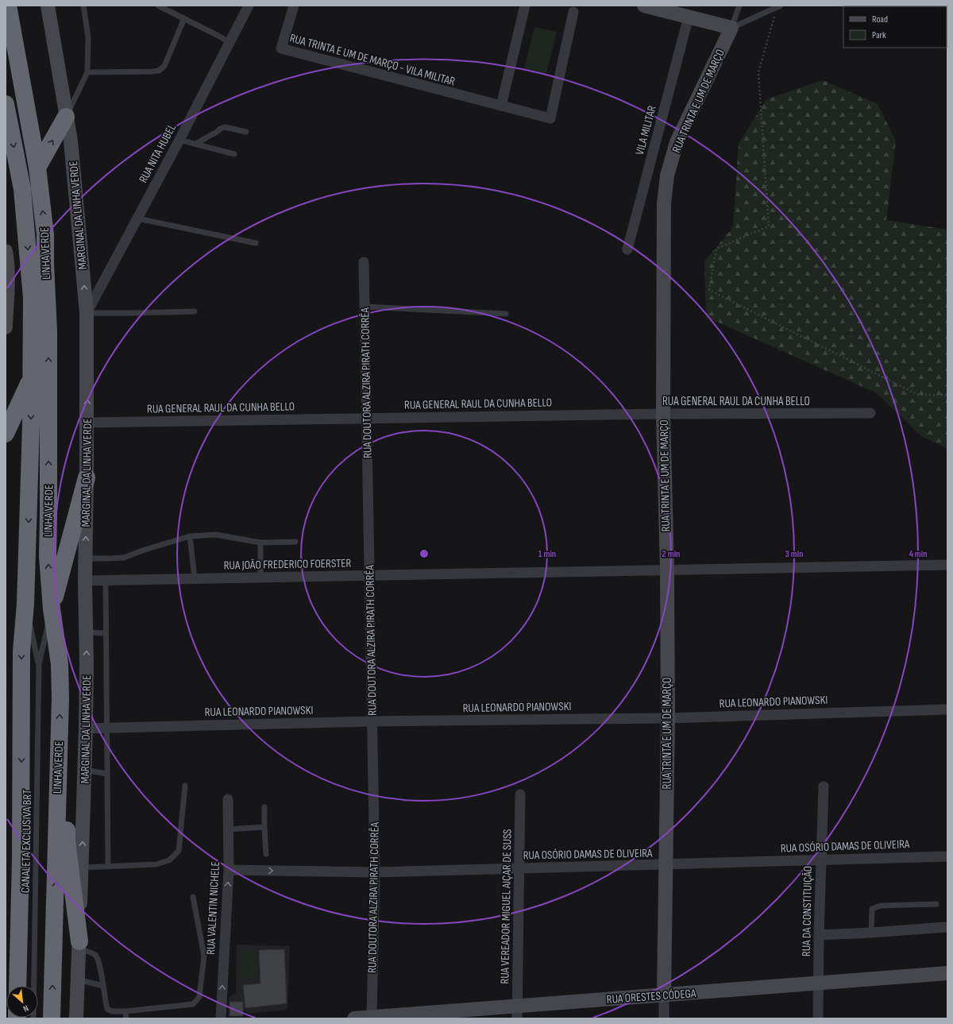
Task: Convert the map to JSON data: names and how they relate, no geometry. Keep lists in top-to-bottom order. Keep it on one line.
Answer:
{"streets":{"highway":["LINHA VERDE"],"main road":["RUA TRINTA E UM DE MARÇO","MARGINAL DA LINHA VERDE","RUA ORESTES CÓDEGA"],"street":["RUA TRINTA E UM DE MARÇO - VILA MILITAR","VILA MILITAR","RUA NITA HUBEL","RUA DOUTORA ALZIRA PIRATH CORRÊA","RUA GENERAL RAUL DA CUNHA BELLO","RUA JOÃO FREDERICO FOERSTER","RUA LEONARDO PIANOWSKI","RUA OSÓRIO DAMAS DE OLIVEIRA","RUA VEREADOR MIGUEL AIÇAR DE SUSS","RUA VALENTIN NICHELE","RUA DA CONSTITUIÇÃO"],"lane":["CANALETA EXCLUSIVA BRT"]},"crossings":[["RUA TRINTA E UM DE MARÇO","RUA GENERAL RAUL DA CUNHA BELLO"],["RUA TRINTA E UM DE MARÇO","RUA JOÃO FREDERICO FOERSTER"],["RUA TRINTA E UM DE MARÇO","RUA LEONARDO PIANOWSKI"],["RUA TRINTA E UM DE MARÇO","RUA OSÓRIO DAMAS DE OLIVEIRA"],["RUA TRINTA E UM DE MARÇO","RUA ORESTES CÓDEGA"],["RUA NITA HUBEL","MARGINAL DA LINHA VERDE"],["MARGINAL DA LINHA VERDE","RUA GENERAL RAUL DA CUNHA BELLO"],["MARGINAL DA LINHA VERDE","RUA JOÃO FREDERICO FOERSTER"],["MARGINAL DA LINHA VERDE","RUA LEONARDO PIANOWSKI"],["LINHA VERDE","CANALETA EXCLUSIVA BRT"],["RUA DOUTORA ALZIRA PIRATH CORRÊA","RUA GENERAL RAUL DA CUNHA BELLO"],["RUA DOUTORA ALZIRA PIRATH CORRÊA","RUA JOÃO FREDERICO FOERSTER"],["RUA DOUTORA ALZIRA PIRATH CORRÊA","RUA LEONARDO PIANOWSKI"],["RUA DOUTORA ALZIRA PIRATH CORRÊA","RUA OSÓRIO DAMAS DE OLIVEIRA"],["RUA DOUTORA ALZIRA PIRATH CORRÊA","RUA ORESTES CÓDEGA"],["RUA OSÓRIO DAMAS DE OLIVEIRA","RUA VEREADOR MIGUEL AIÇAR DE SUSS"],["RUA OSÓRIO DAMAS DE OLIVEIRA","RUA VALENTIN NICHELE"],["RUA OSÓRIO DAMAS DE OLIVEIRA","RUA DA CONSTITUIÇÃO"],["RUA VEREADOR MIGUEL AIÇAR DE SUSS","RUA ORESTES CÓDEGA"],["RUA DA CONSTITUIÇÃO","RUA ORESTES CÓDEGA"]],"one_way":["MARGINAL DA LINHA VERDE","RUA VALENTIN NICHELE"],"legend":["Road","Park"],"north":"bottom right","rings":["1 min","2 min","3 min","4 min"]}
